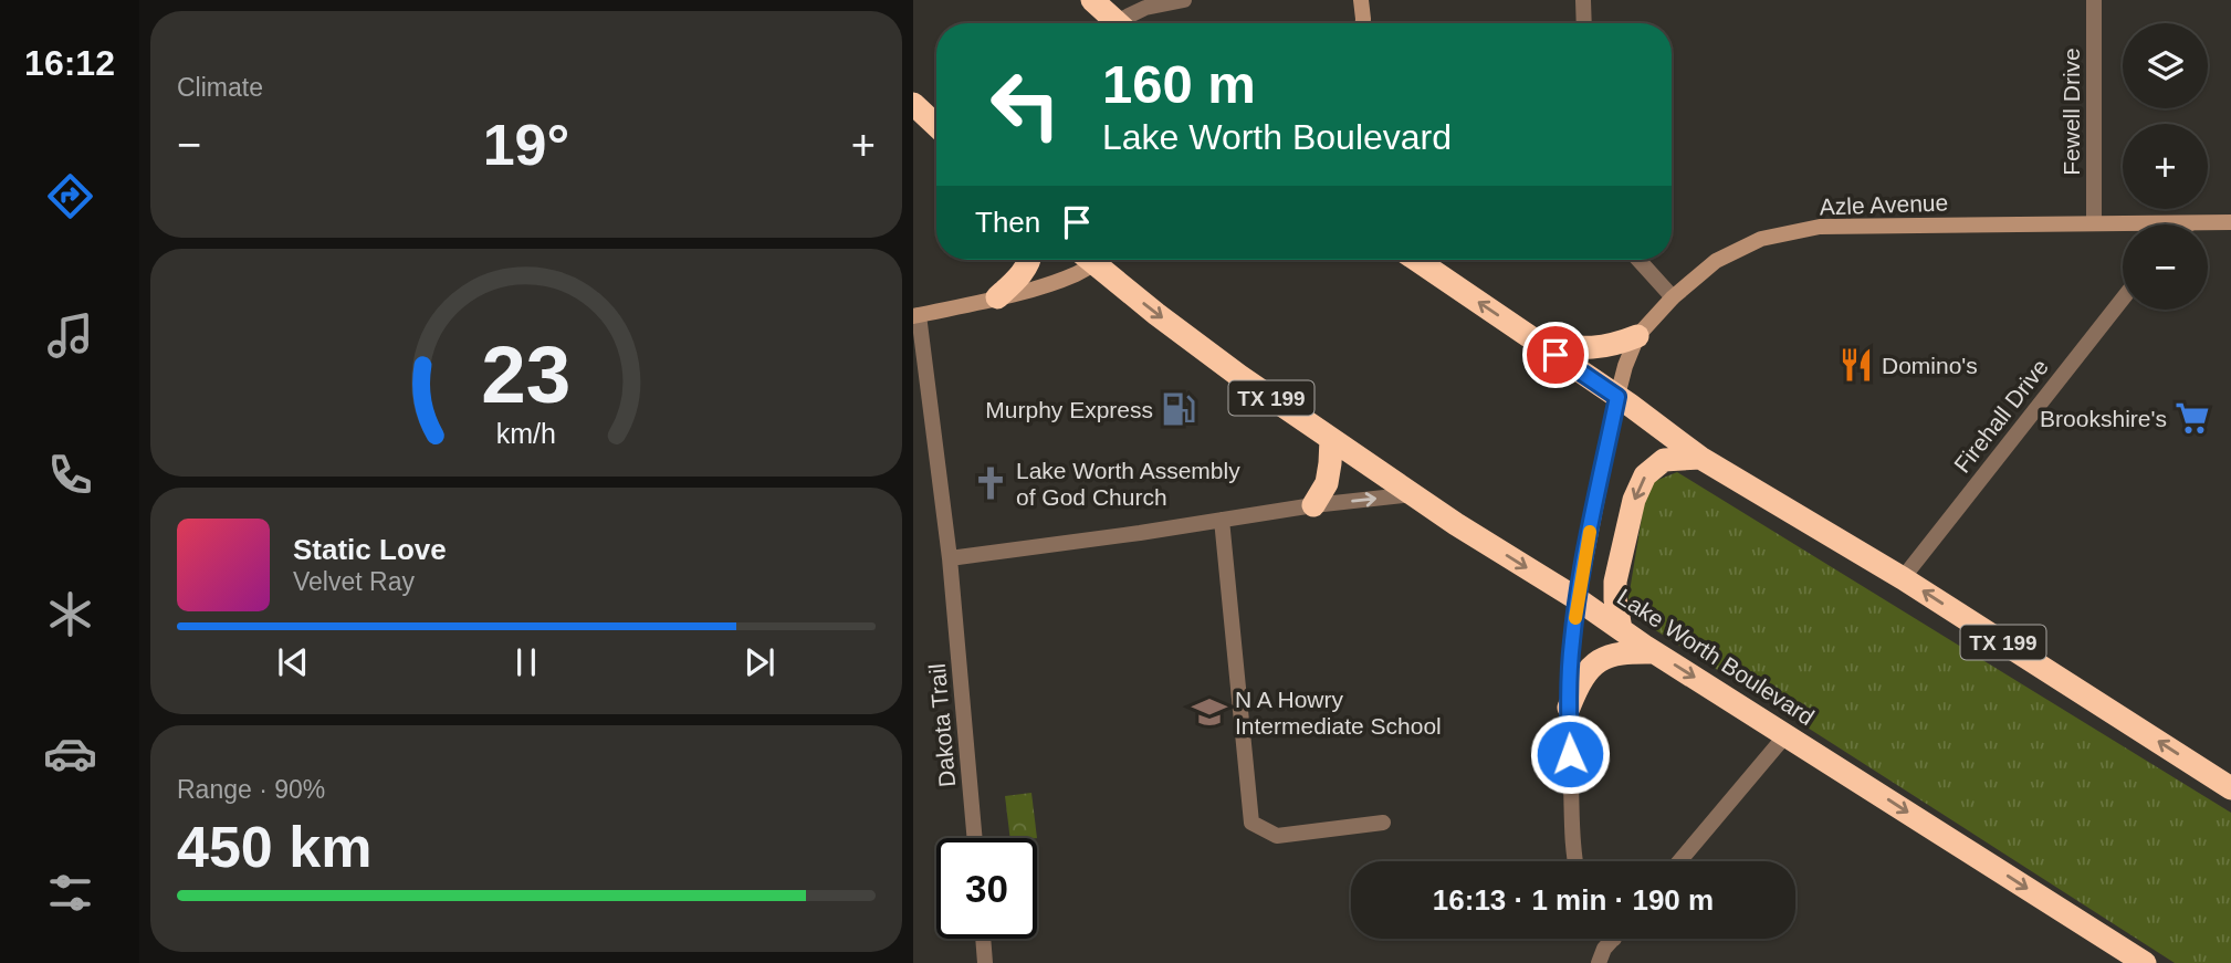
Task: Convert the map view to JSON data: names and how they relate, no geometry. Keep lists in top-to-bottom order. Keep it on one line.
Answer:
{"streets":{"highway":["TX 199","Lake Worth Boulevard"],"main road":["Azle Avenue"],"street":["Fewell Drive","Firehall Drive","Dakota Trail"]},"crossings":[["Fewell Drive","Azle Avenue"],["Azle Avenue","TX 199"],["Azle Avenue","Lake Worth Boulevard"],["TX 199","Firehall Drive"]],"places":{"restaurant":["Domino's"],"fuel station":["Murphy Express"],"supermarket":["Brookshire's"],"church":["Lake Worth Assembly of God Church"],"school or university":["N A Howry Intermediate School"]},"page":{"tabs":"16:12","tile":["Climate",["Range · 90%","450 km"]],"map_buttons":["+","−"],"turn":["160 m","Lake Worth Boulevard"],"heat":["−","19°","+"],"then":"Then","song":["Static Love","Velvet Ray"],"limit":"30","trip":"16:13 · 1 min · 190 m","gauge":["23","km/h"]}}
